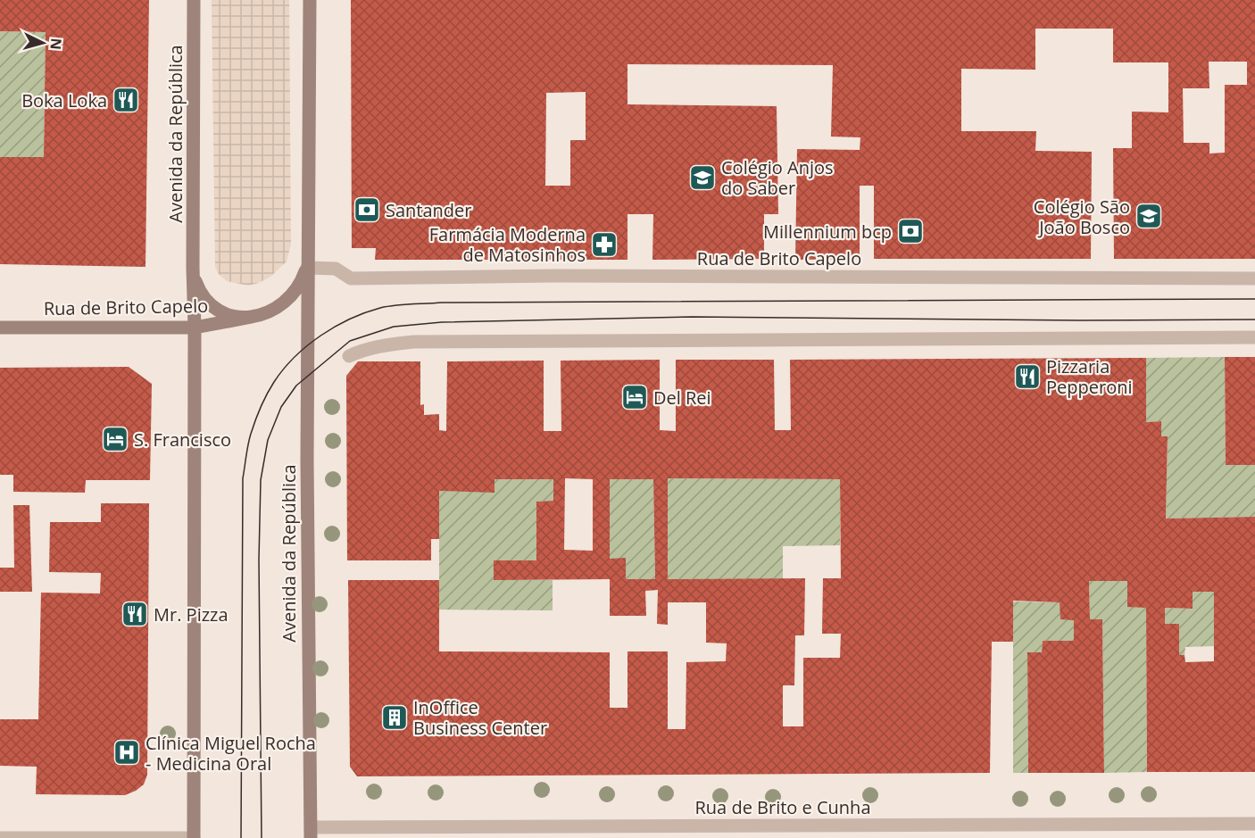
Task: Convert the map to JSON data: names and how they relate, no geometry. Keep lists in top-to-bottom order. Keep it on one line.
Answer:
{"streets":{"main road":["Avenida da República","Rua de Brito Capelo"],"street":["Rua de Brito e Cunha"]},"crossings":[["Avenida da República","Rua de Brito Capelo"],["Avenida da República","Rua de Brito e Cunha"]],"places":{"restaurant":["Boka Loka","Pizzaria Pepperoni","Mr. Pizza"],"school or university":["Colégio Anjos do Saber","Colégio São João Bosco"],"bank":["Santander","Millennium bcp"],"pharmacy":["Farmácia Moderna de Matosinhos"],"hotel":["Del Rei","S. Francisco"],"building":["InOffice Business Center"],"hospital":["Clínica Miguel Rocha - Medicina Oral"]},"north":"right"}
